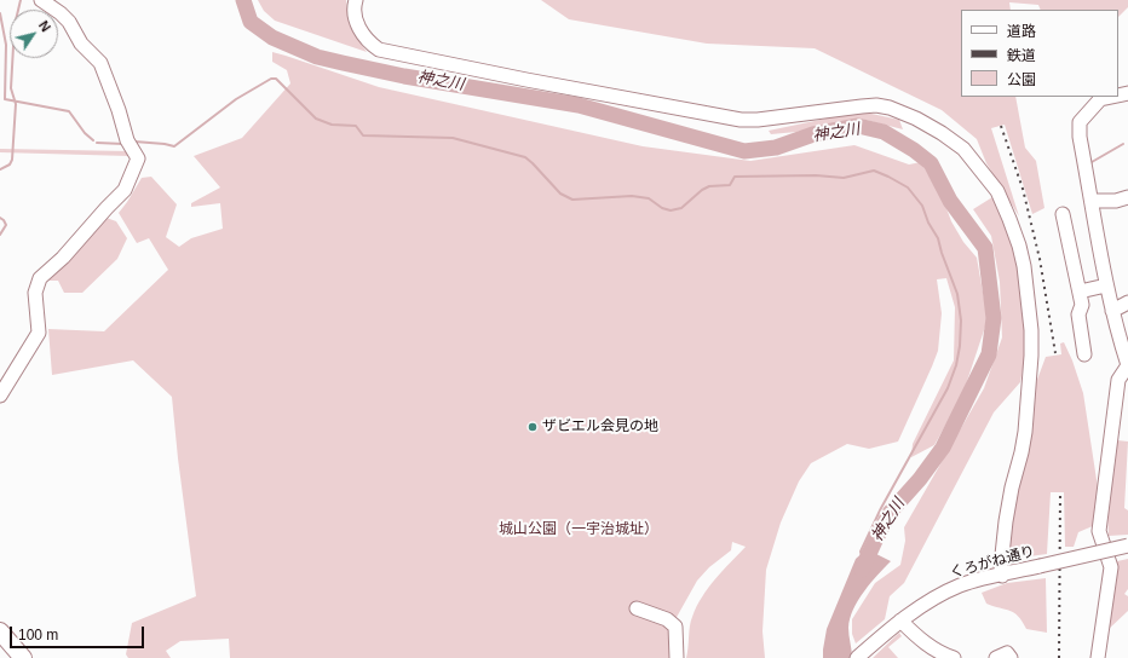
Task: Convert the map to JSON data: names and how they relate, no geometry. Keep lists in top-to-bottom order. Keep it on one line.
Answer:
{"streets":{"street":["くろがね通り"]},"water":["神之川"],"parks":["城山公園（一宇治城址）"],"places":["ザビエル会見の地"],"legend":["道路","鉄道","公園"],"scale_bar":"100 m","north":"top right"}
